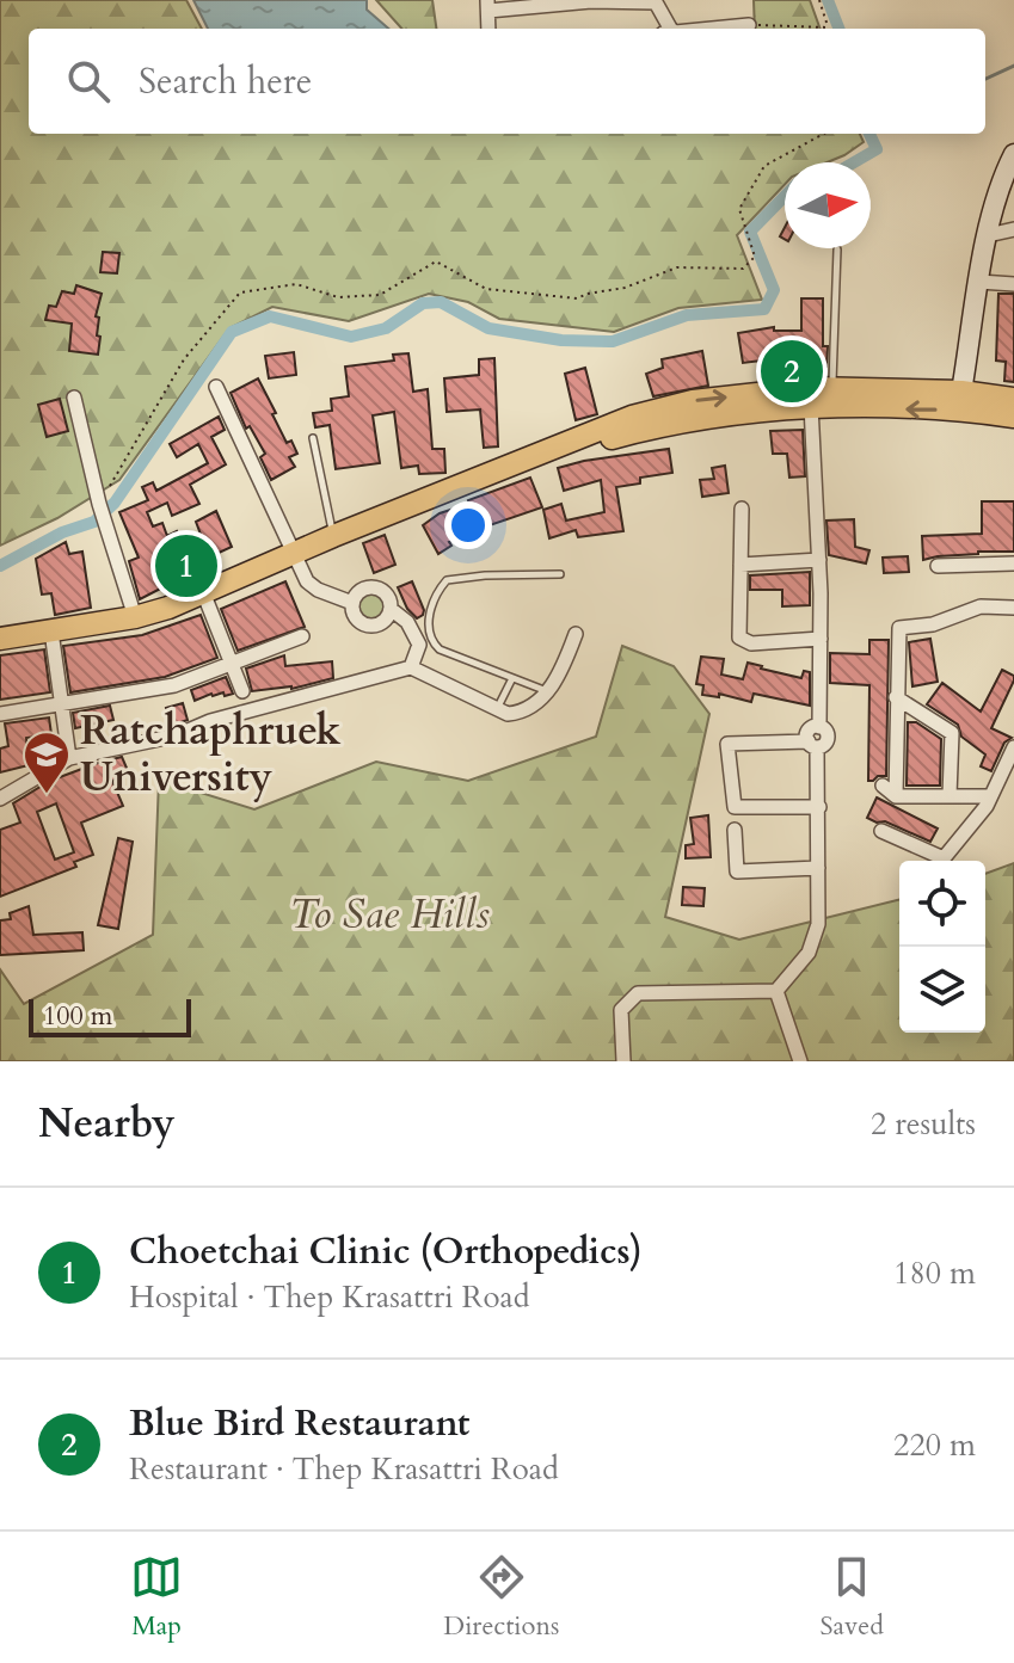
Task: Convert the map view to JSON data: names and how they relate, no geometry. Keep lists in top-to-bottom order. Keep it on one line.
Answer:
{"parks":["To Sae Hills"],"places":{"school or university":["Ratchaphruek University"]},"scale_bar":"100 m","north":"right","page":{"search":"Search here","pins":["2","1"],"scale":"100 m","heading":["Nearby","2 results"],"list":[{"mark":"1","name":"Choetchai Clinic (Orthopedics)","note":"Hospital · Thep Krasattri Road","value":"180 m"},{"mark":"2","name":"Blue Bird Restaurant","note":"Restaurant · Thep Krasattri Road","value":"220 m"}],"nav":["Map","Directions","Saved"]}}
